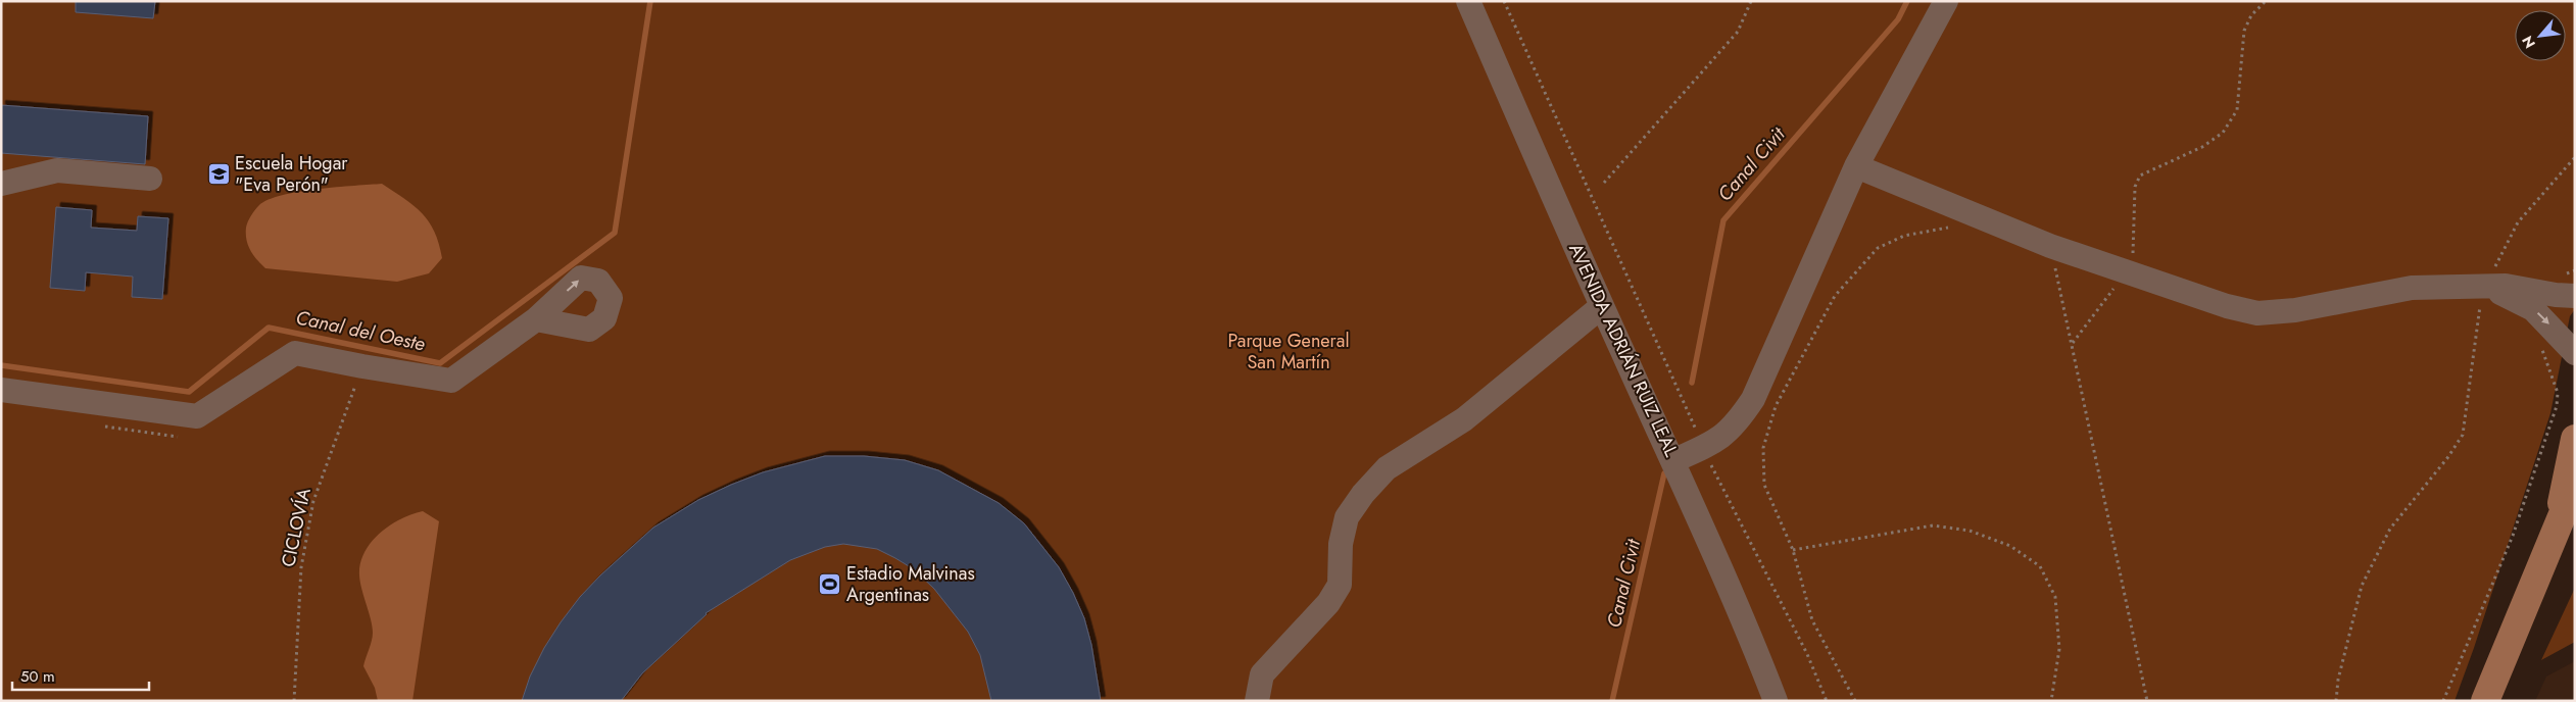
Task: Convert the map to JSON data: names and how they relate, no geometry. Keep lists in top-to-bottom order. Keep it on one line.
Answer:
{"streets":{"street":["AVENIDA ADRIÁN RUIZ LEAL"],"path":["CICLOVÍA"]},"water":["Canal Civit","Canal del Oeste"],"parks":["Parque General San Martín"],"places":{"school or university":["Escuela Hogar \"Eva Perón\""],"sports":["Estadio Malvinas Argentinas"]},"scale_bar":"50 m","north":"bottom left"}
